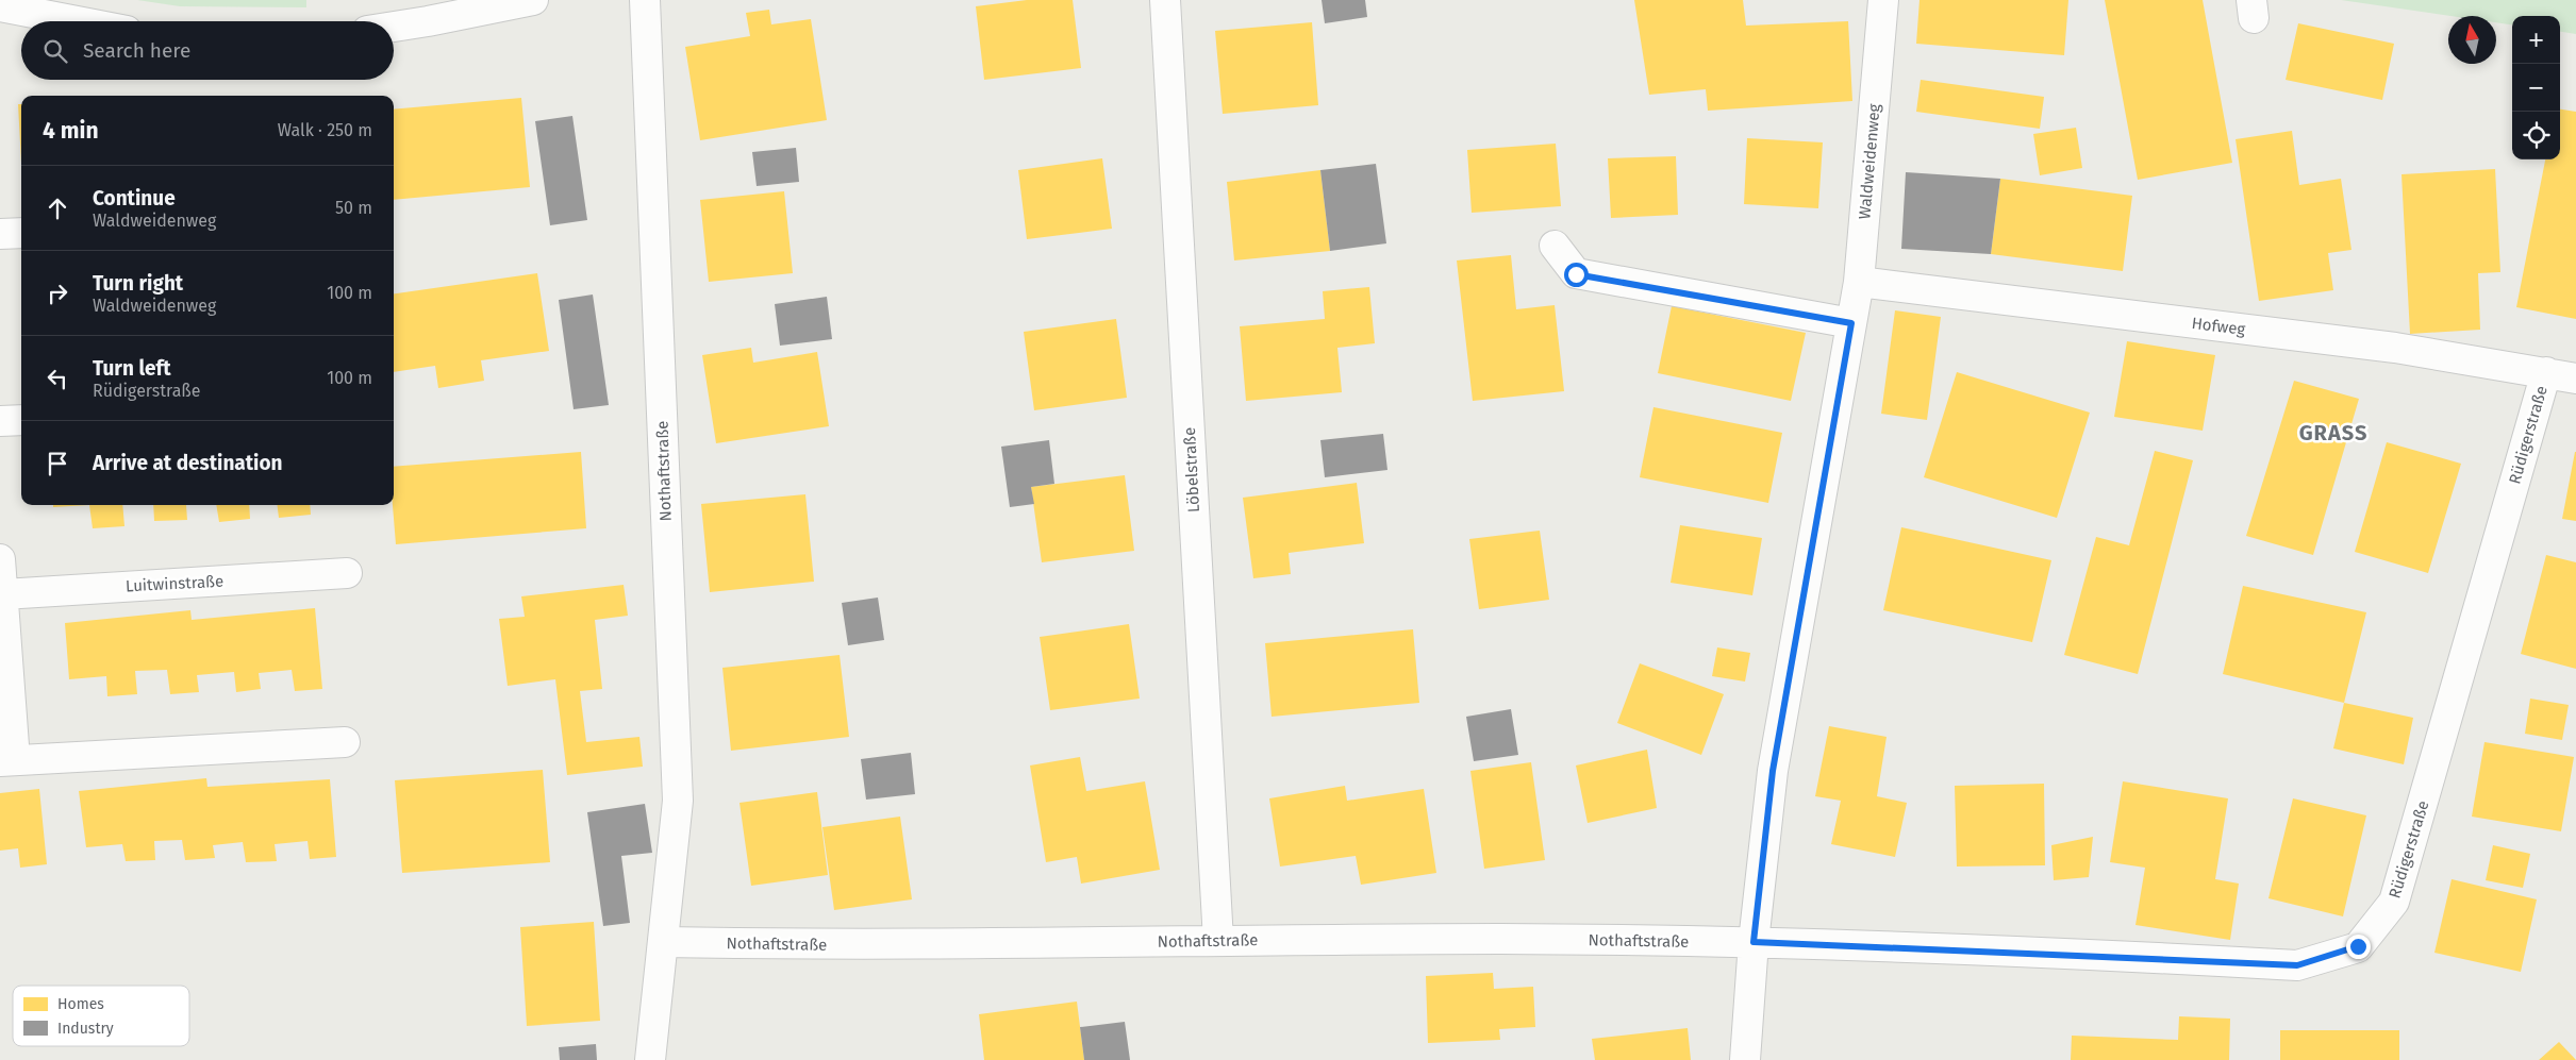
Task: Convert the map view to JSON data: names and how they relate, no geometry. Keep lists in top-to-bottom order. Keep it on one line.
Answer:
{"streets":{"street":["Waldweidenweg","Hofweg","Rüdigerstraße","Löbelstraße","Nothaftstraße","Luitwinstraße"]},"crossings":[["Waldweidenweg","Hofweg"],["Waldweidenweg","Rüdigerstraße"],["Waldweidenweg","Nothaftstraße"],["Hofweg","Rüdigerstraße"],["Rüdigerstraße","Nothaftstraße"],["Löbelstraße","Nothaftstraße"]],"districts":["GRASS"],"legend":["Homes","Industry"],"north":"top","page":{"map_buttons":["+","−"],"search":"Search here","heading":["4 min","Walk · 250 m"],"list":[["Continue","Waldweidenweg","50 m"],["Turn right","Waldweidenweg","100 m"],["Turn left","Rüdigerstraße","100 m"],"Arrive at destination"]}}
